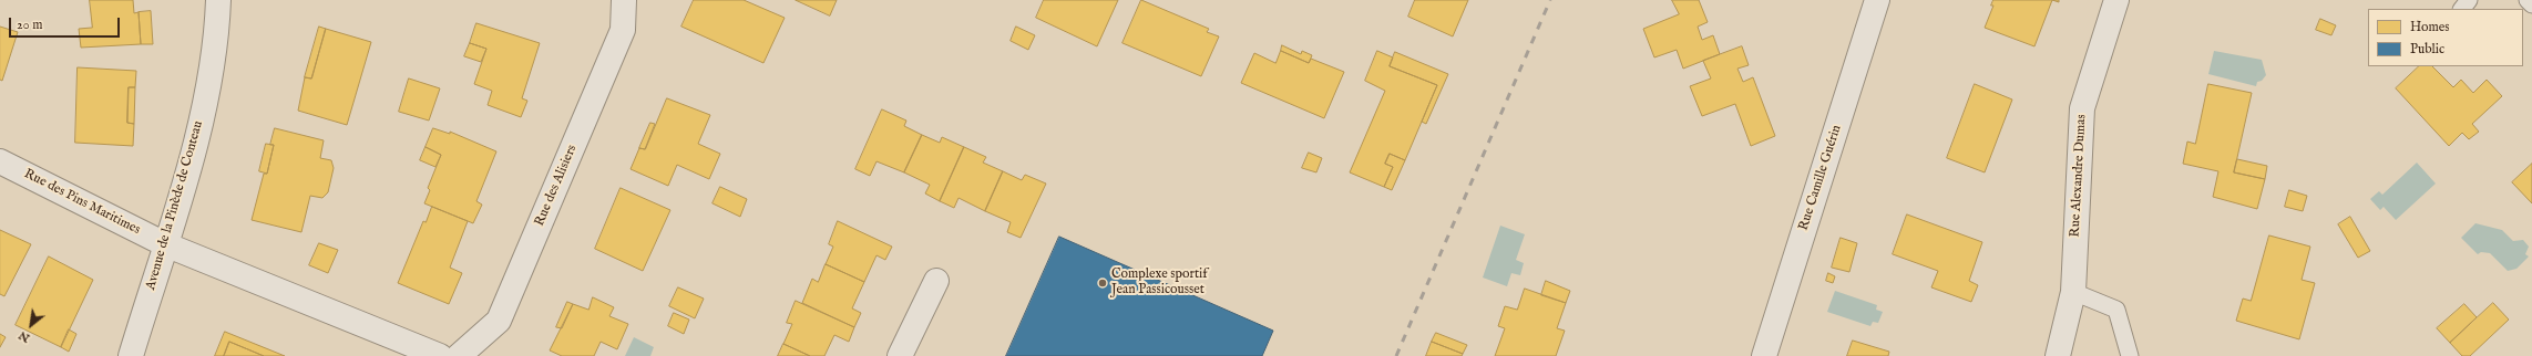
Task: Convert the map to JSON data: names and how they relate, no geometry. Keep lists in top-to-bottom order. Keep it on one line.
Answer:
{"streets":{"street":["Rue Alexandre Dumas","Rue Camille Guérin","Rue des Alisiers","Rue des Pins Maritimes","Avenue de la Pinède de Conteau"]},"crossings":[["Rue des Pins Maritimes","Avenue de la Pinède de Conteau"]],"places":["Complexe sportif Jean Passicousset"],"legend":["Homes","Public"],"scale_bar":"20 m","north":"bottom left"}
